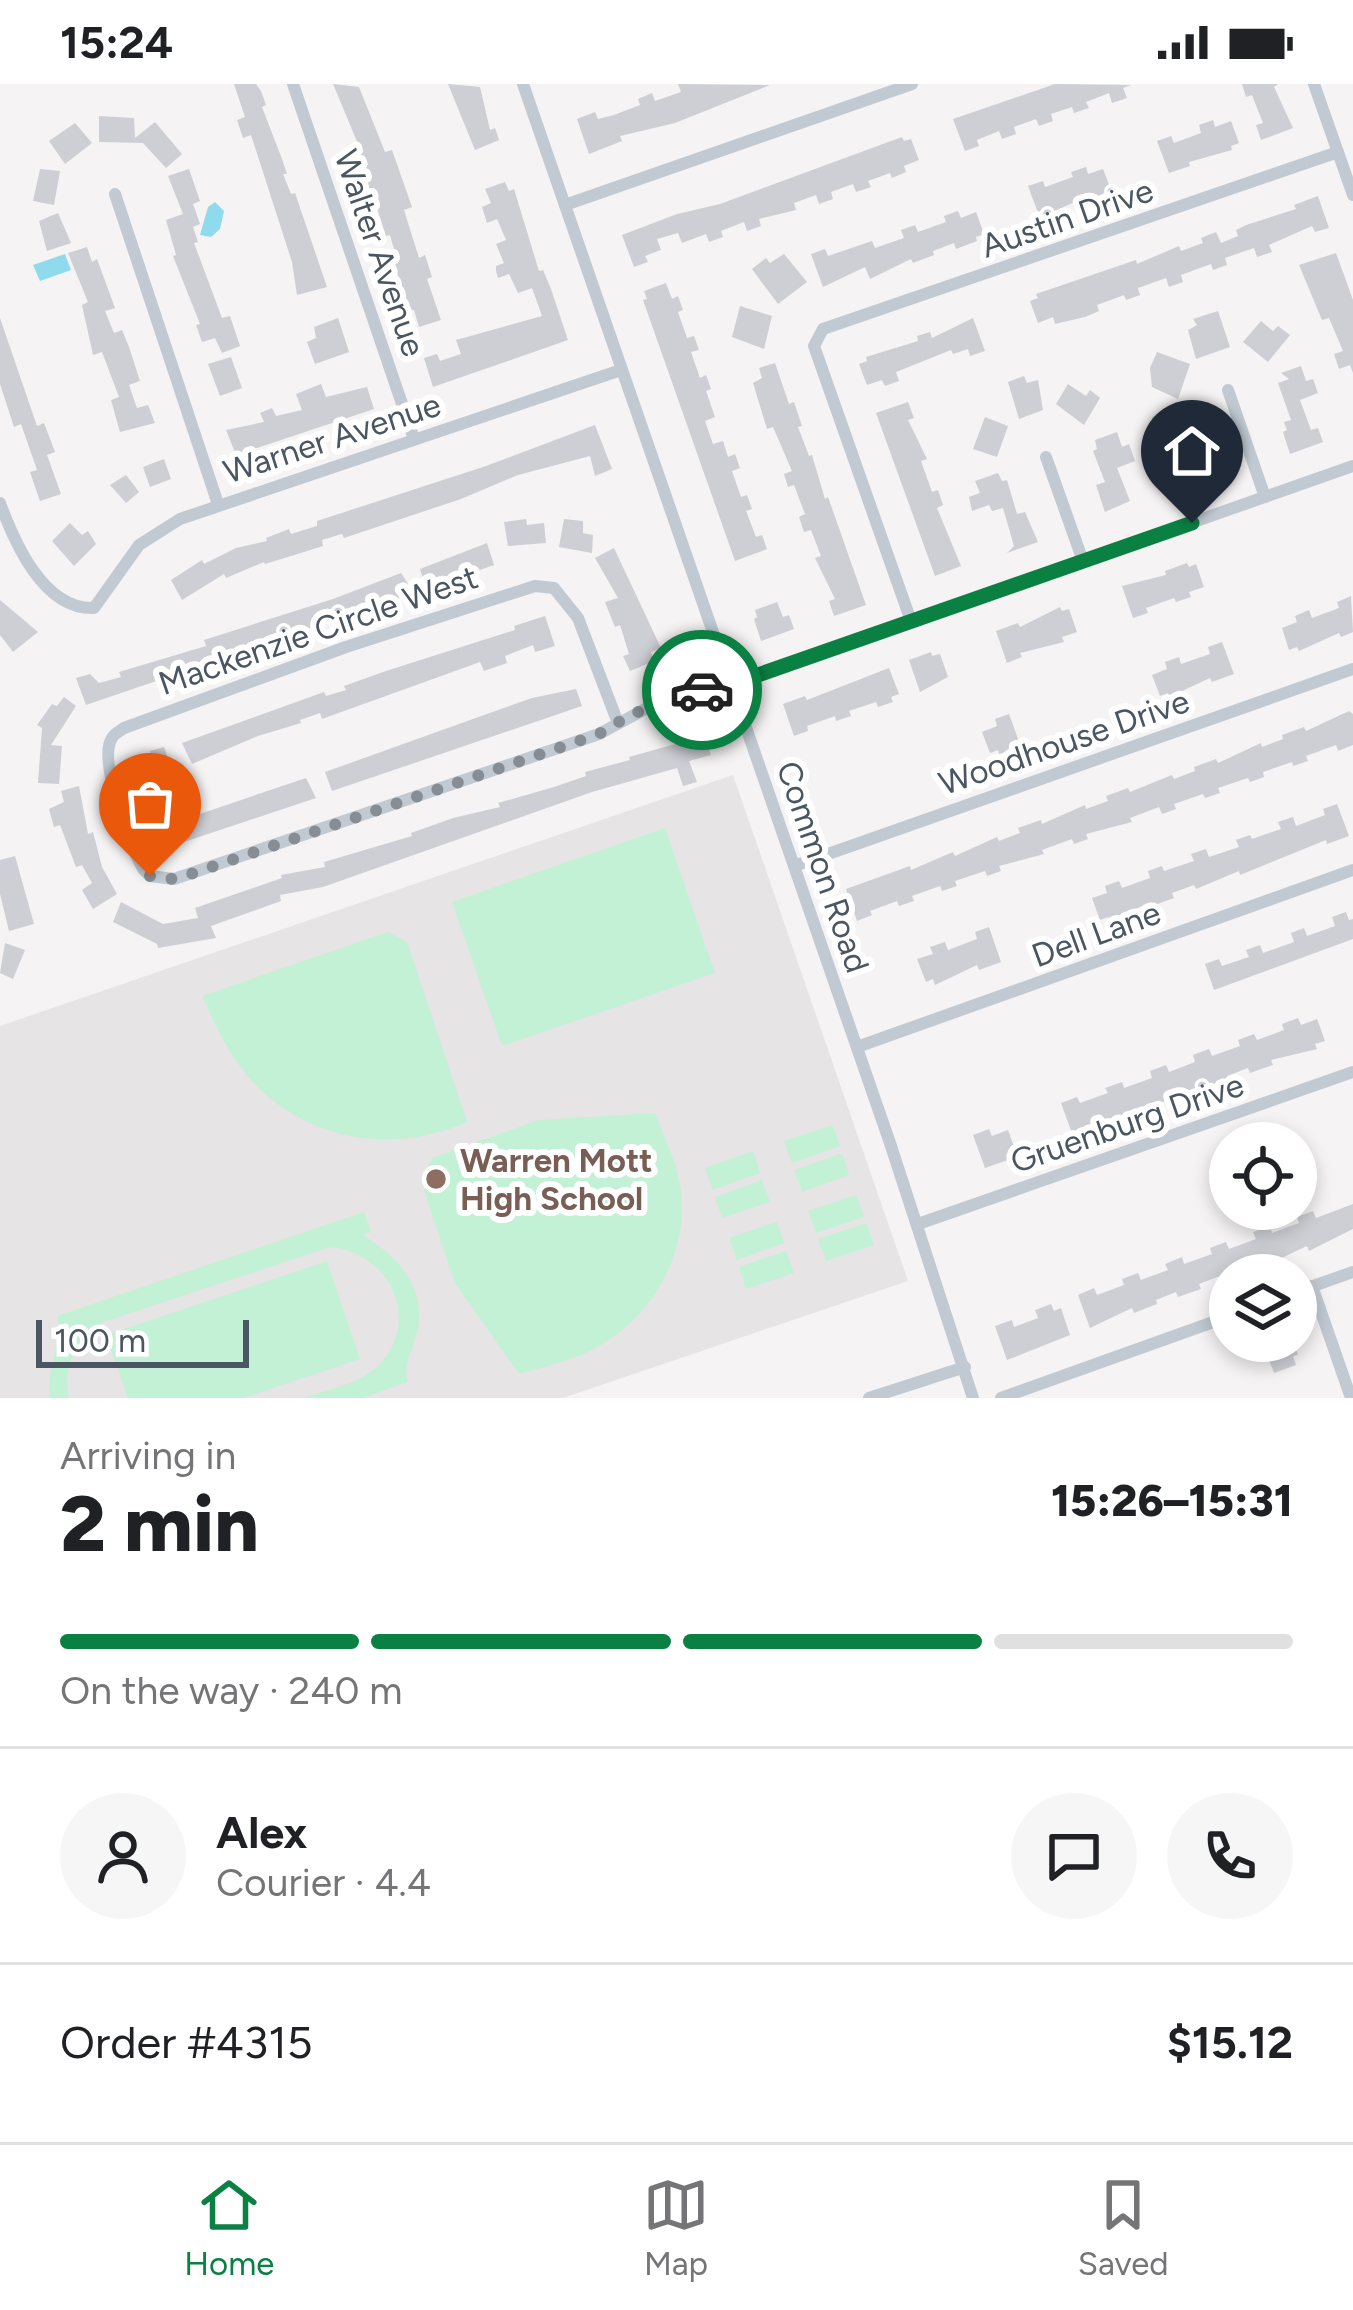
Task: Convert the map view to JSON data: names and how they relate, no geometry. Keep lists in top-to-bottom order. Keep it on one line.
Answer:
{"streets":{"street":["Austin Drive","Walter Avenue","Warner Avenue","Mackenzie Circle West","Woodhouse Drive","Common Road","Dell Lane","Gruenburg Drive"]},"crossings":[["Walter Avenue","Warner Avenue"],["Warner Avenue","Common Road"],["Woodhouse Drive","Common Road"],["Common Road","Dell Lane"],["Common Road","Gruenburg Drive"]],"places":["Warren Mott High School"],"scale_bar":"100 m","page":{"status":"15:24","scale":"100 m","heading":["2 min","Arriving in","15:26–15:31"],"panel":["Alex","Courier · 4.4","Order #4315","$15.12"],"bar":"On the way · 240 m","tabs":["Home","Map","Saved"]}}
